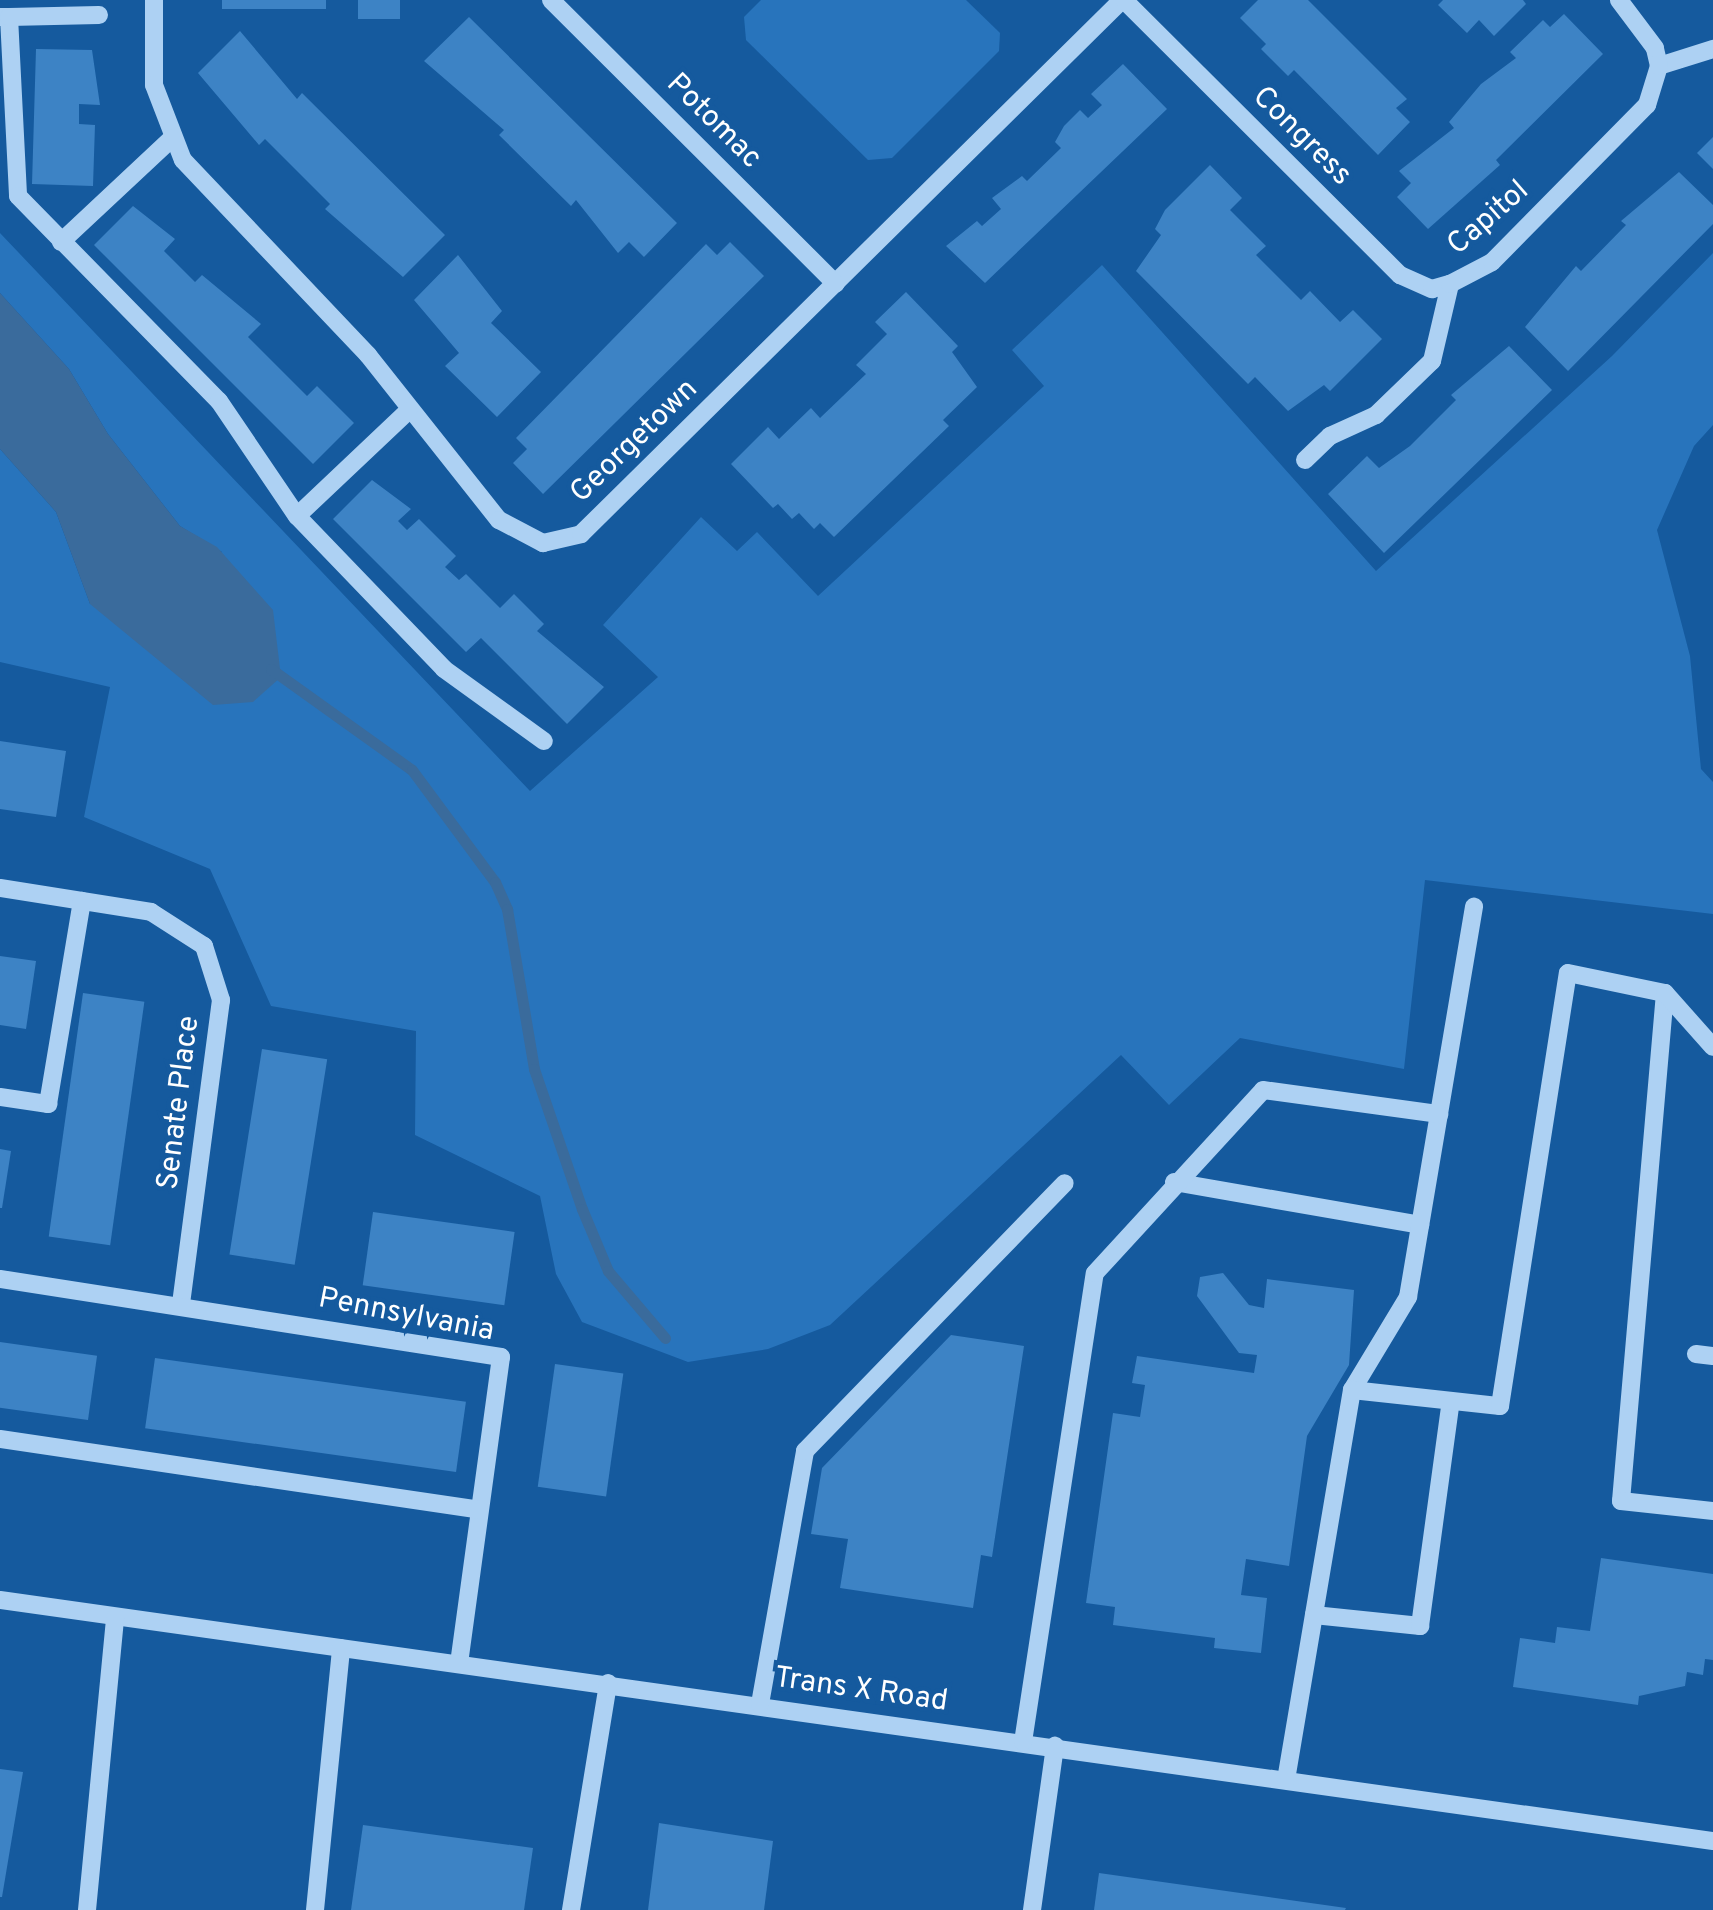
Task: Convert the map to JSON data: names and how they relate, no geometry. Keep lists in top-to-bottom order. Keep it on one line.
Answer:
{"streets":{"street":["Potomac","Congress","Capitol","Georgetown","Senate Place","Pennsylvania","Trans X Road"]},"crossings":[["Potomac","Georgetown"],["Congress","Capitol"],["Congress","Georgetown"],["Senate Place","Pennsylvania"],["Pennsylvania","Trans X Road"]]}
